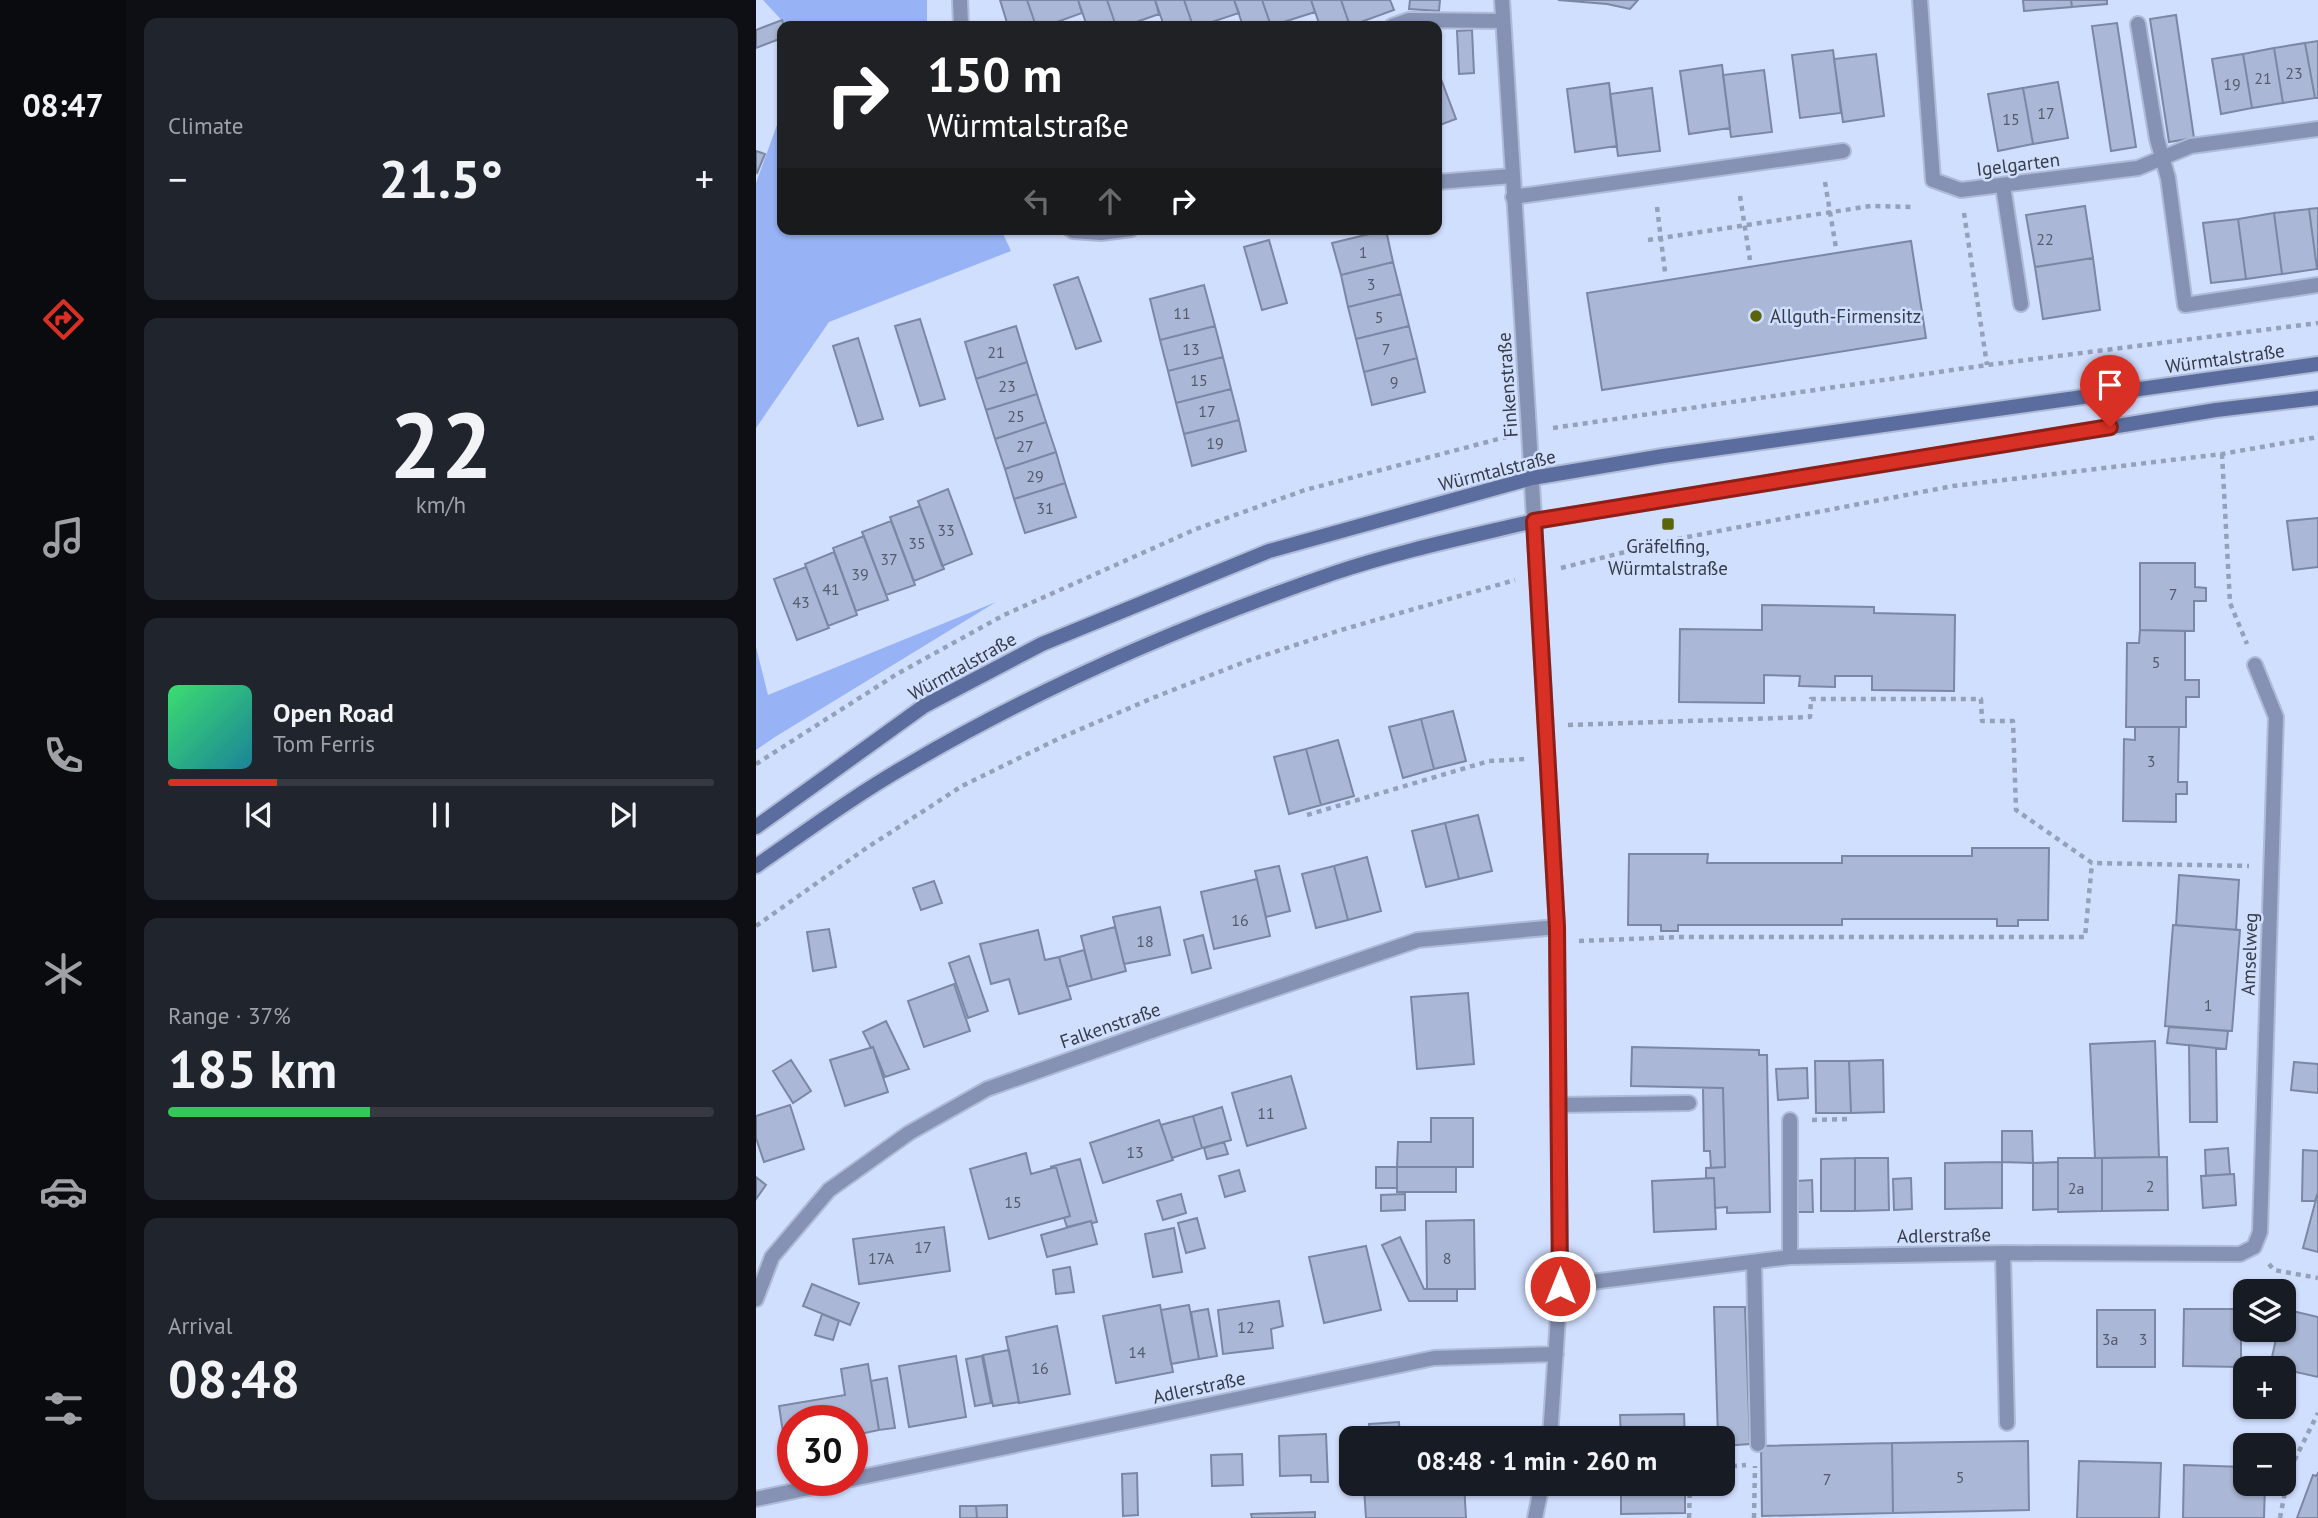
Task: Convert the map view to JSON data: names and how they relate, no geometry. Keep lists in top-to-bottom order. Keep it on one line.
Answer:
{"streets":{"main road":["Würmtalstraße"],"street":["Igelgarten","Finkenstraße","Amselweg","Falkenstraße","Adlerstraße"]},"crossings":[["Würmtalstraße","Finkenstraße"],["Finkenstraße","Falkenstraße"],["Finkenstraße","Adlerstraße"],["Amselweg","Adlerstraße"]],"places":{"other":["Allguth-Firmensitz"],"transit":["Gräfelfing, Würmtalstraße"]},"house_numbers":["23","21","19","17","15","22","1","3","11","5","13","7","21","15","9","23","17","25","19","27","29","31","33","35","37","39","41","7","43","5","3","16","18","1","11","13","2","2a","15","17","17A","8","12","3a","3","14","16","5","7"],"page":{"tabs":"08:47","tile":["Climate",["22","km/h"],["Range · 37%","185 km"],["Arrival","08:48"]],"turn":["150 m","Würmtalstraße"],"heat":["−","21.5°","+"],"song":["Open Road","Tom Ferris"],"map_buttons":["+","−"],"limit":"30","trip":"08:48 · 1 min · 260 m"}}
